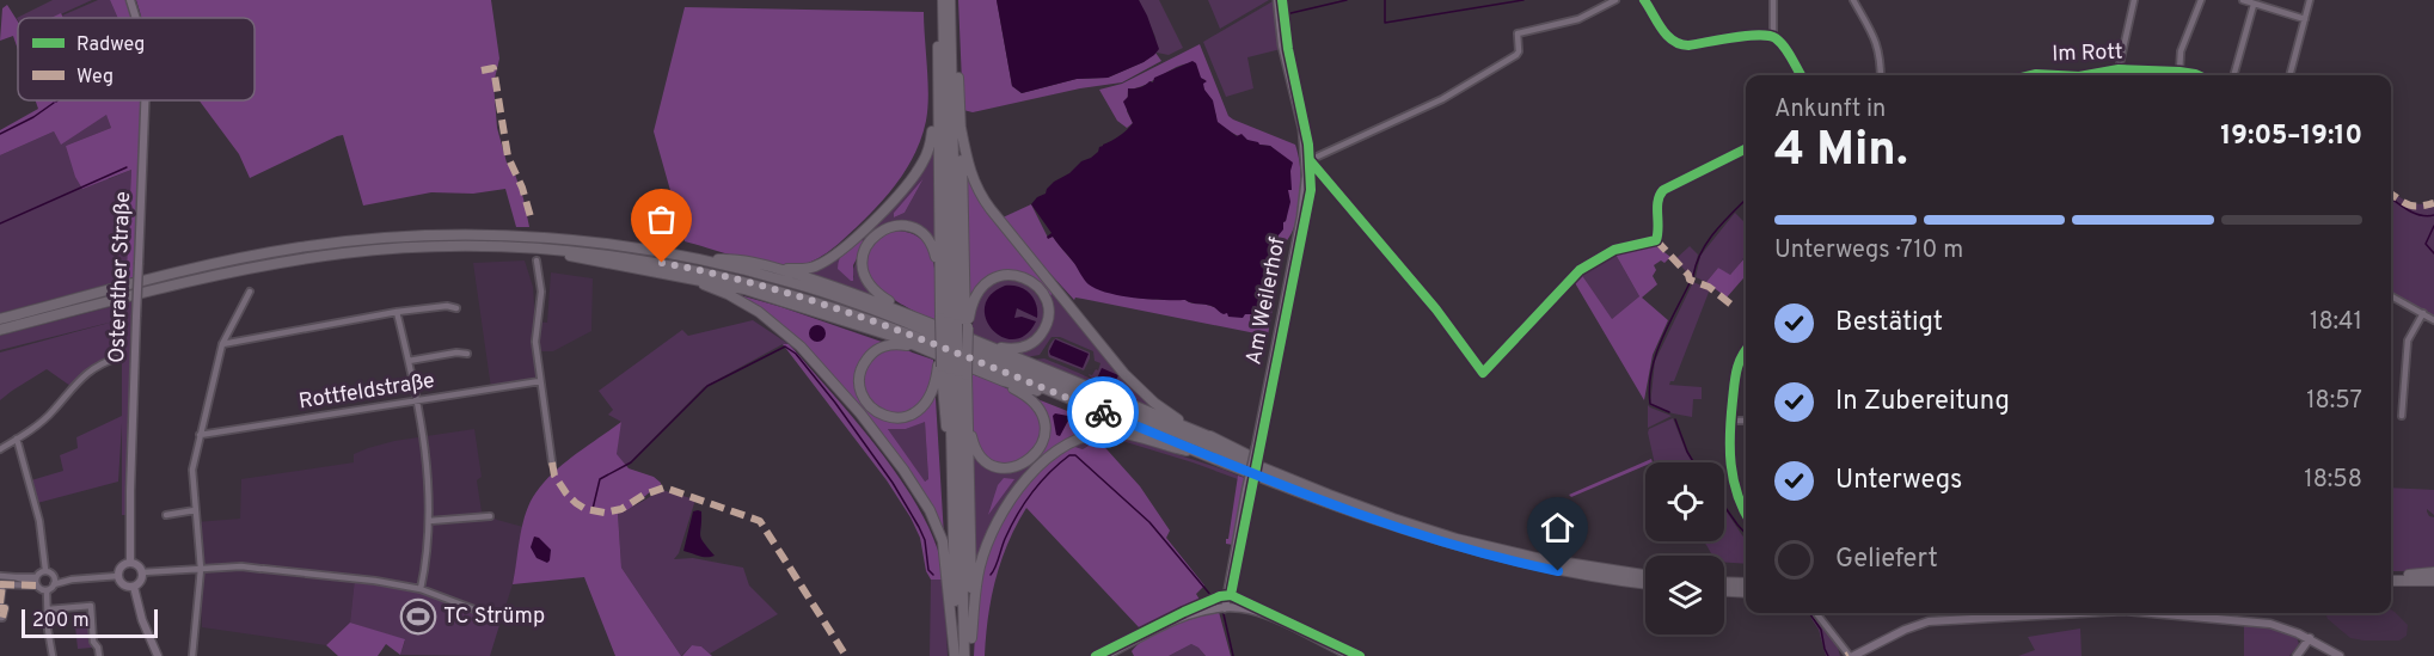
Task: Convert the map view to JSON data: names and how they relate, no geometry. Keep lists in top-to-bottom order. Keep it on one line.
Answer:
{"streets":{"main road":["Osterather Straße","Am Weilerhof"],"street":["Im Rott","Rottfeldstraße"]},"places":{"sports":["TC Strümp"]},"legend":["Radweg","Weg"],"scale_bar":"200 m","page":{"heading":["4 Min.","Ankunft in","19:05–19:10"],"bar":"Unterwegs · 710 m","list":[["Bestätigt","18:41"],["In Zubereitung","18:57"],["Unterwegs","18:58"],"Geliefert"],"scale":"200 m"}}
